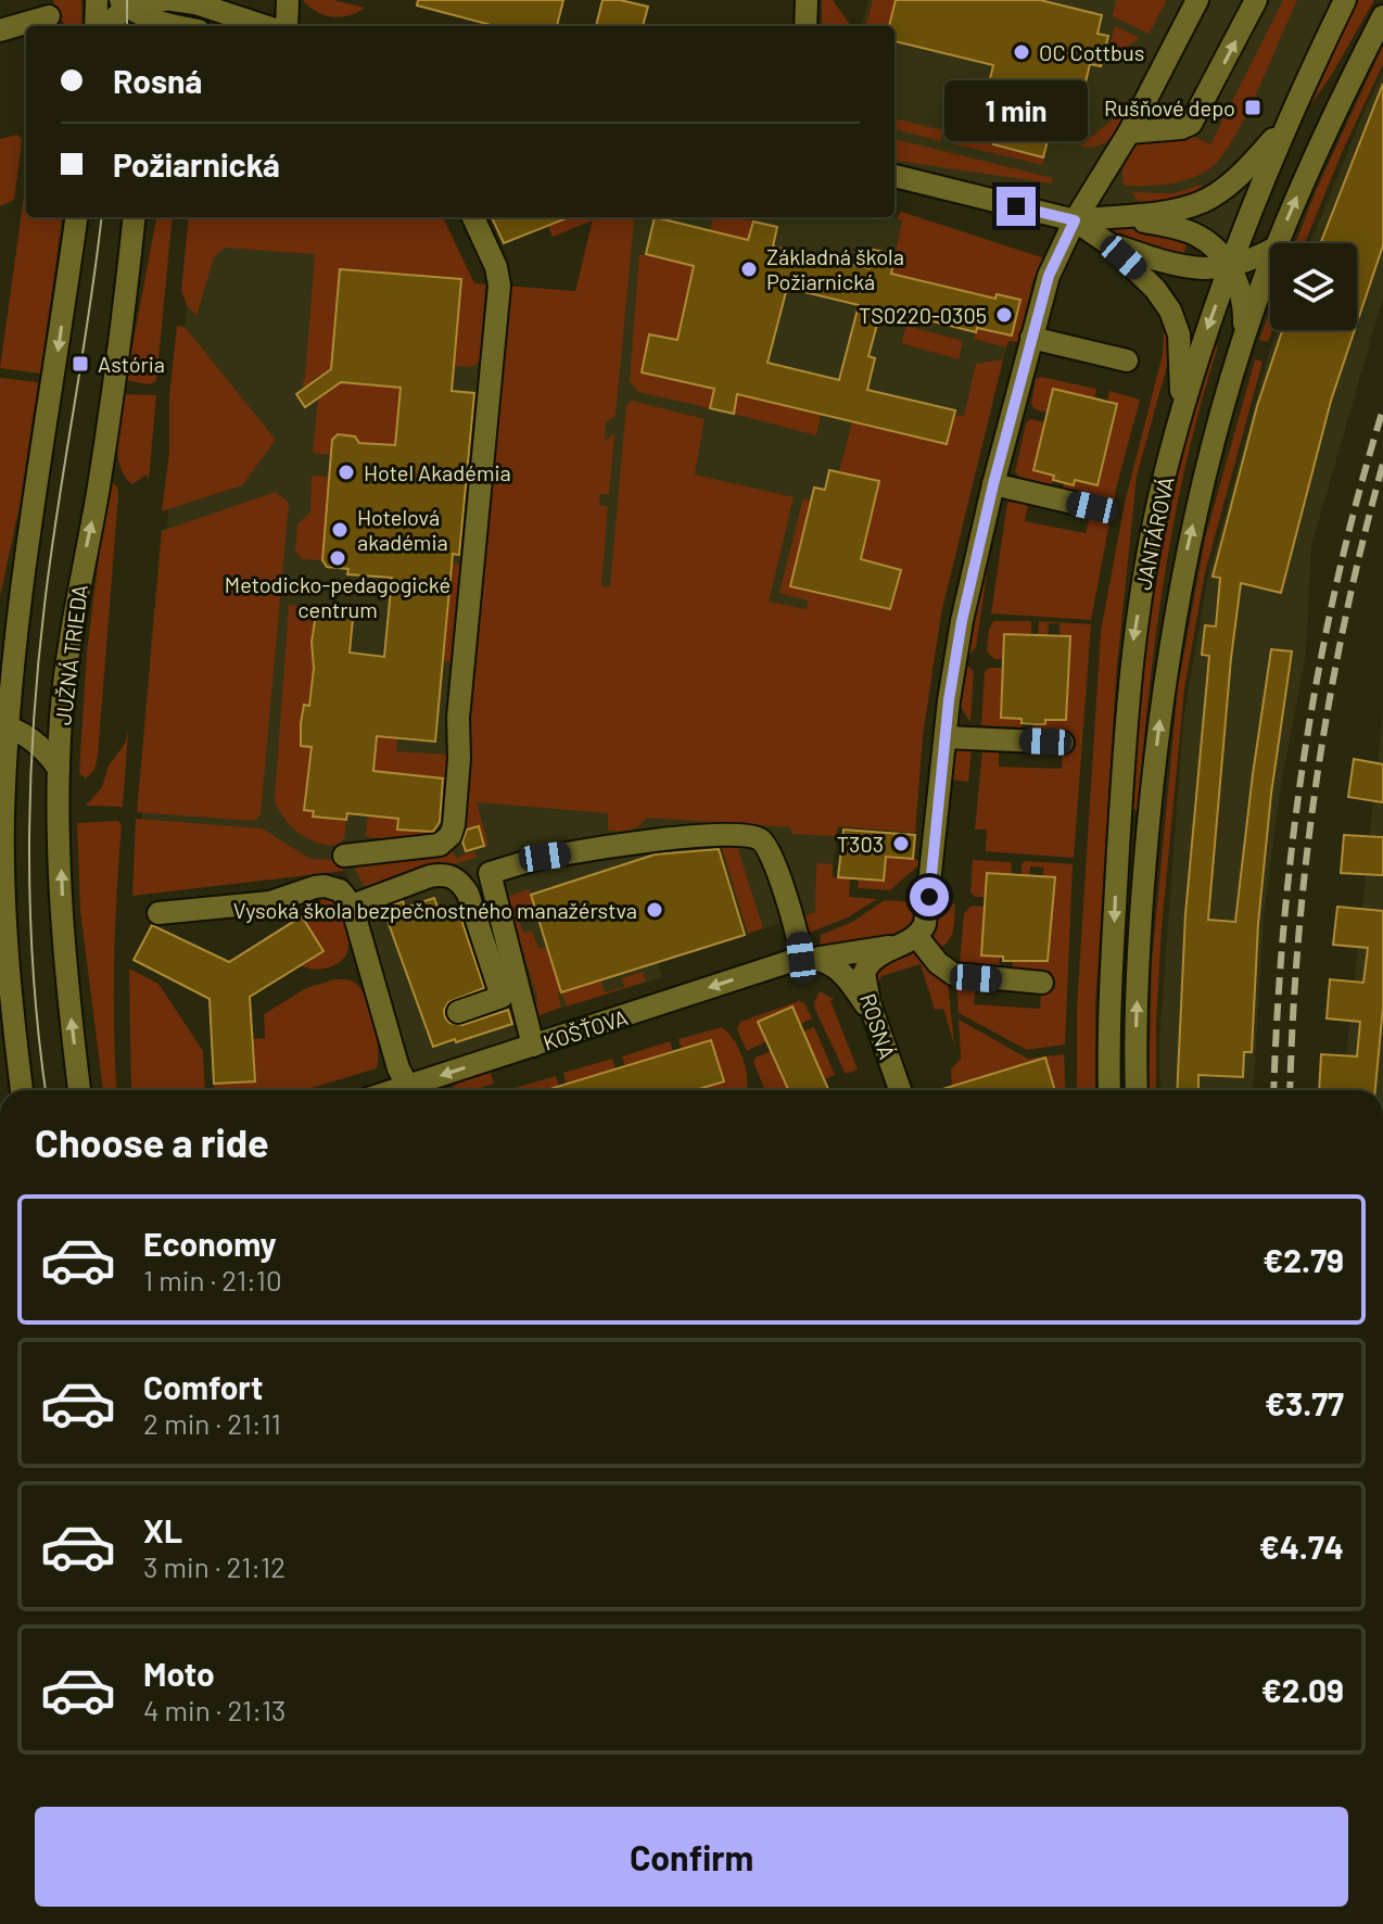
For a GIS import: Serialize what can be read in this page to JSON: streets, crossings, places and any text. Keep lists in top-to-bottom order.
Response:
{
  "streets": {
    "street": [
      "JANTÁROVÁ",
      "JUŽNÁ TRIEDA",
      "ROSNÁ",
      "KOŠŤOVA"
    ]
  },
  "crossings": [
    ["ROSNÁ", "KOŠŤOVA"]
  ],
  "one_way": ["KOŠŤOVA"],
  "places": {
    "other": [
      "OC Cottbus",
      "Základná škola Požiarnická",
      "TS0220-0305",
      "Hotel Akadémia",
      "Hotelová akadémia",
      "Metodicko-pedagogické centrum",
      "T303",
      "Vysoká škola bezpečnostného manažérstva"
    ],
    "transit": ["Rušňové depo", "Astória"]
  },
  "page": {
    "banner": ["Rosná", "Požiarnická"],
    "bubble": "1 min",
    "heading": "Choose a ride",
    "list": [
      {
        "name": "Economy",
        "note": "1 min · 21:10",
        "value": "€2.79"
      },
      {
        "name": "Comfort",
        "note": "2 min · 21:11",
        "value": "€3.77"
      },
      {
        "name": "XL",
        "note": "3 min · 21:12",
        "value": "€4.74"
      },
      {
        "name": "Moto",
        "note": "4 min · 21:13",
        "value": "€2.09"
      }
    ],
    "buttons": "Confirm"
  }
}
